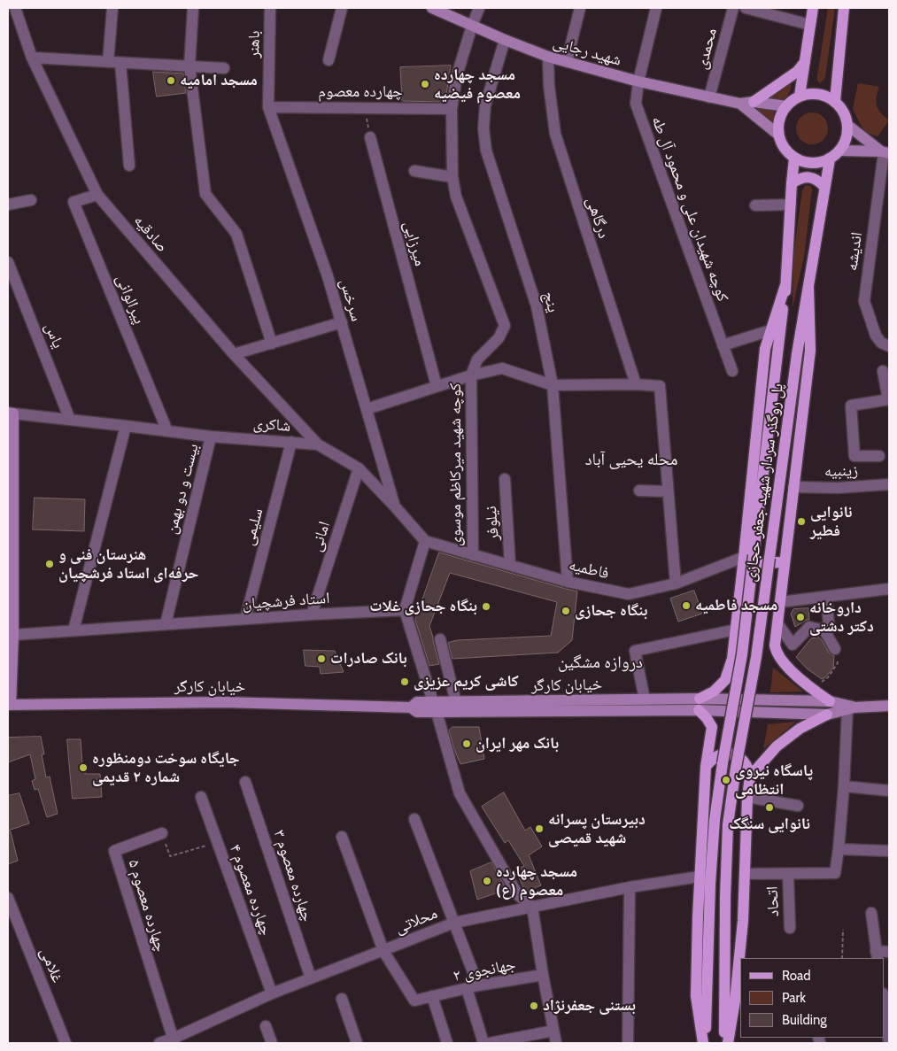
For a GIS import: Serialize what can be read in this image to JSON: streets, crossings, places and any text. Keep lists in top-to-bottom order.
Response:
{
  "streets": {
    "main road": ["شهید رجایی", "پل روگذر سردار شهید جعفر حجازی", "خیابان کارگر"],
    "street": [
      "باهنر",
      "محمدی",
      "چهارده معصوم",
      "کوچه شهیدان علی و محمود آل طه",
      "درگاهی",
      "صادقیه",
      "میرزایی",
      "اندیشه",
      "پیرالوانی",
      "سرخس",
      "ینج",
      "یاس",
      "شاکری",
      "کوچه شهید میرکاظم موسوی",
      "زینبیه",
      "بیست و دو بهمن",
      "نیلوفر",
      "سلیمی",
      "امانی",
      "فاطمیه",
      "استاد فرشچیان",
      "چهارده معصوم ۳",
      "چهارده معصوم ۴",
      "اتحاد",
      "چهارده معصوم ۵",
      "محلاتی",
      "غلامی",
      "جهانجوی ۲"
    ]
  },
  "crossings": [
    ["باهنر", "چهارده معصوم"],
    ["باهنر", "سرخس"],
    ["محمدی", "شهید رجایی"],
    ["شهید رجایی", "کوچه شهیدان علی و محمود آل طه"],
    ["شهید رجایی", "درگاهی"],
    ["شهید رجایی", "ینج"],
    ["شهید رجایی", "کوچه شهید میرکاظم موسوی"],
    ["چهارده معصوم", "سرخس"],
    ["چهارده معصوم", "کوچه شهید میرکاظم موسوی"],
    ["صادقیه", "پیرالوانی"],
    ["صادقیه", "شاکری"],
    ["پیرالوانی", "شاکری"],
    ["سرخس", "شاکری"],
    ["ینج", "فاطمیه"],
    ["یاس", "شاکری"],
    ["شاکری", "بیست و دو بهمن"],
    ["شاکری", "سلیمی"],
    ["شاکری", "امانی"],
    ["شاکری", "فاطمیه"],
    ["کوچه شهید میرکاظم موسوی", "فاطمیه"],
    ["پل روگذر سردار شهید جعفر حجازی", "فاطمیه"],
    ["بیست و دو بهمن", "استاد فرشچیان"],
    ["نیلوفر", "فاطمیه"],
    ["سلیمی", "استاد فرشچیان"],
    ["امانی", "استاد فرشچیان"],
    ["چهارده معصوم ۳", "محلاتی"],
    ["چهارده معصوم ۴", "محلاتی"],
    ["چهارده معصوم ۵", "محلاتی"],
    ["محلاتی", "جهانجوی ۲"]
  ],
  "districts": ["محله یحیی آباد", "دروازه مشگین"],
  "places": [
    "مسجد امامیه",
    "مسجد چهارده معصوم فیضیه",
    "نانوایی فطیر",
    "هنرستان فنی و حرفه‌ای استاد فرشچیان",
    "مسجد فاطمیه",
    "بنگاه جحازی غلات",
    "بنگاه جحازی",
    "داروخانه دکتر دشتی",
    "بانک صادرات",
    "کاشی کریم عزیزی",
    "بانک مهر ایران",
    "جایگاه سوخت دومنظوره شماره ۲ قدیمی",
    "پاسگاه نیروی انتظامی",
    "نانوایی سنگک",
    "دبیرستان پسرانه شهید قمیصی",
    "مسجد چهارده معصوم (ع)",
    "بستنی جعفرنژاد"
  ],
  "legend": ["Road", "Park", "Building"]
}
